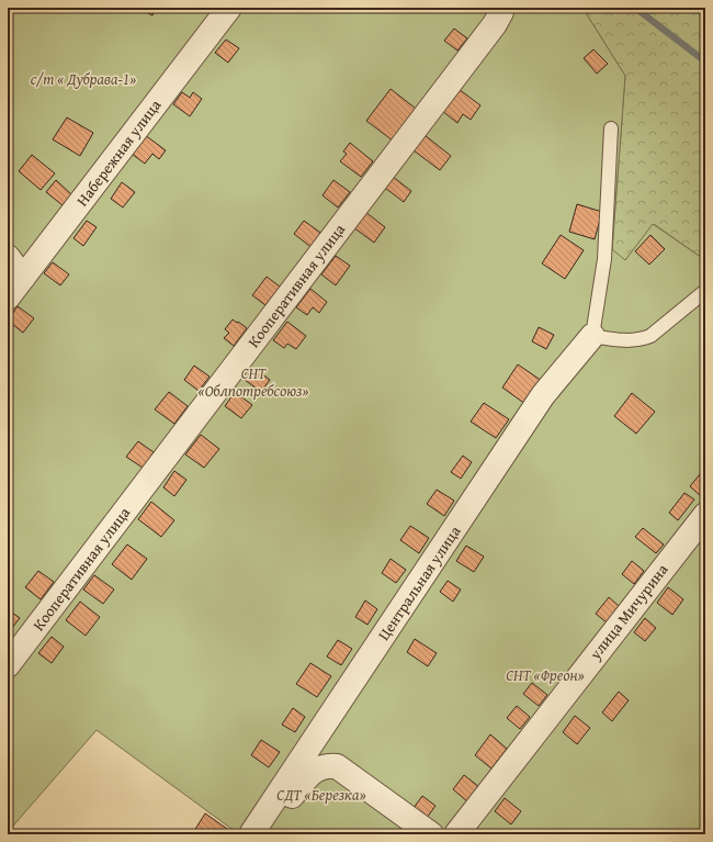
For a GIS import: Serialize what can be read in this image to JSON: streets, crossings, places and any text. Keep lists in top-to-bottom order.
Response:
{
  "streets": {
    "street": [
      "Набережная улица",
      "Кооперативная улица",
      "Центральная улица",
      "улица Мичурина"
    ]
  },
  "parks": [
    "с/т « Дубрава-1»",
    "СНТ «Облпотребсоюз»",
    "СНТ «Фреон»",
    "СДТ «Березка»"
  ]
}
